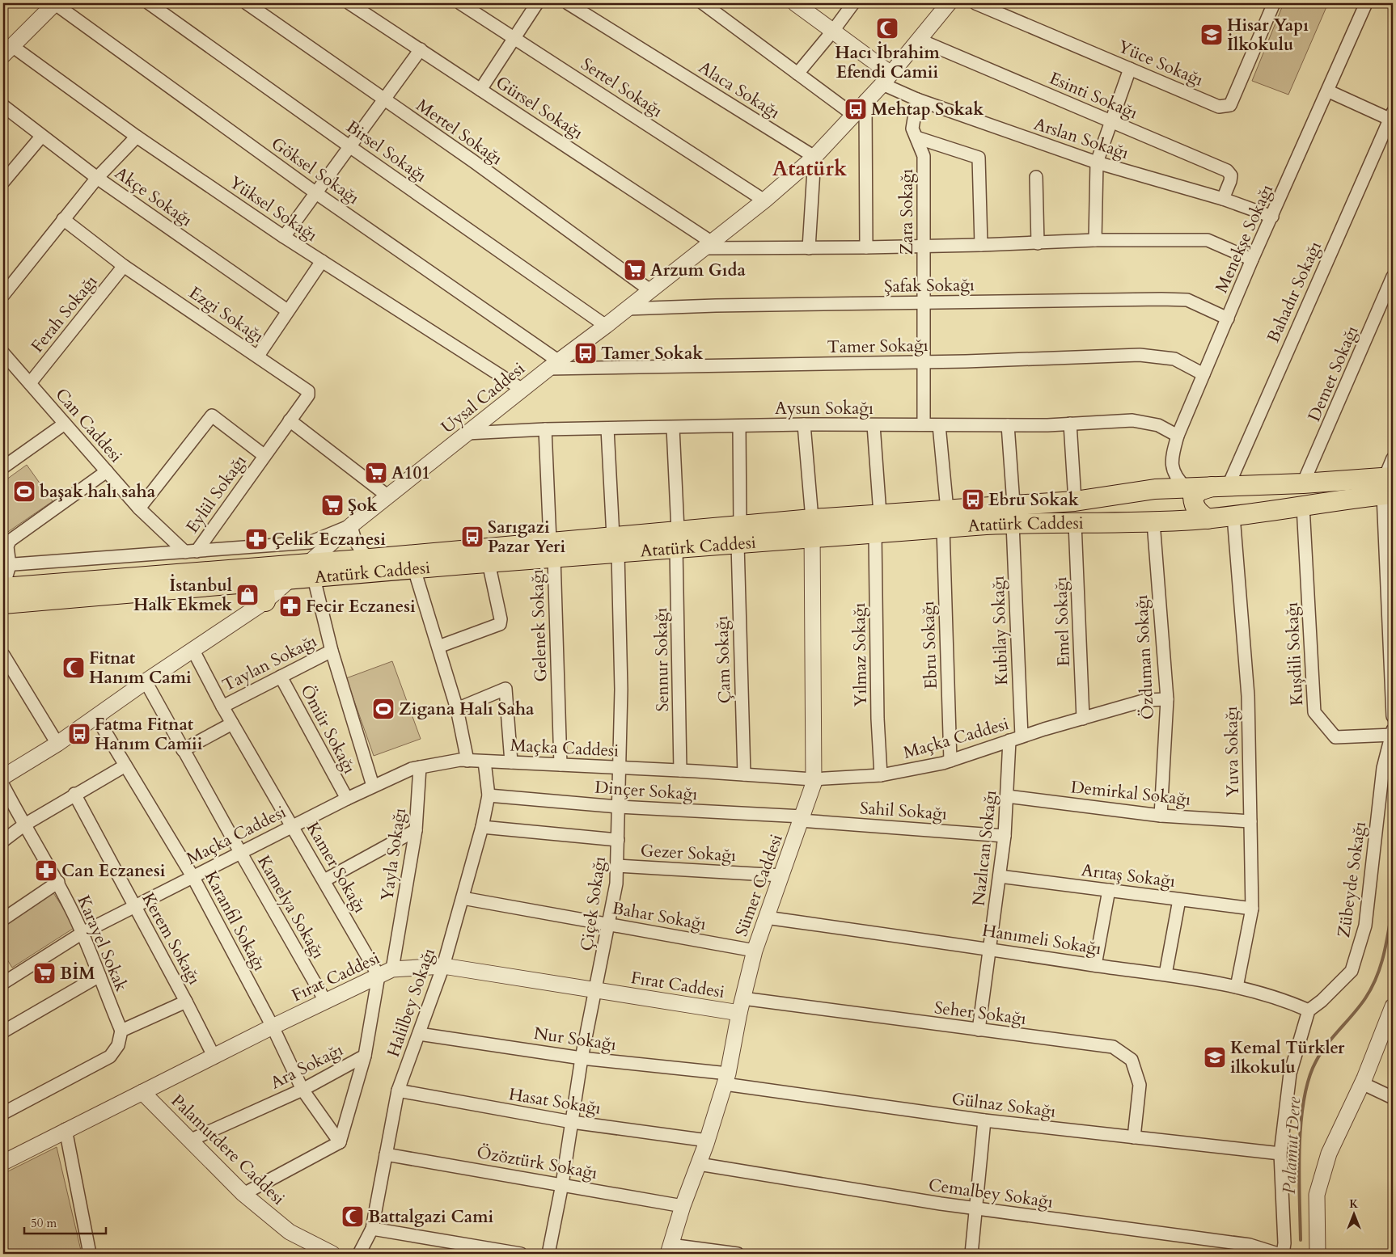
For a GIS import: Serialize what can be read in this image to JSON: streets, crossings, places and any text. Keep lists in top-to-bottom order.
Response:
{
  "streets": {
    "main road": ["Atatürk Caddesi"],
    "street": [
      "Yüce Sokağı",
      "Sertel Sokağı",
      "Alaca Sokağı",
      "Esinti Sokağı",
      "Gürsel Sokağı",
      "Mertel Sokağı",
      "Arslan Sokağı",
      "Birsel Sokağı",
      "Göksel Sokağı",
      "Akçe Sokağı",
      "Yüksel Sokağı",
      "Zara Sokağı",
      "Menekşe Sokağı",
      "Şafak Sokağı",
      "Bahadır Sokağı",
      "Ferah Sokağı",
      "Ezgi Sokağı",
      "Tamer Sokağı",
      "Demet Sokağı",
      "Uysal Caddesi",
      "Aysun Sokağı",
      "Can Caddesi",
      "Eylül Sokağı",
      "Emel Sokağı",
      "Gelenek Sokağı",
      "Kubilay Sokağı",
      "Ebru Sokağı",
      "Kuşdili Sokağı",
      "Yılmaz Sokağı",
      "Özduman Sokağı",
      "Sennur Sokağı",
      "Çam Sokağı",
      "Taylan Sokağı",
      "Ömür Sokağı",
      "Maçka Caddesi",
      "Yuva Sokağı",
      "Dinçer Sokağı",
      "Demirkal Sokağı",
      "Sahil Sokağı",
      "Nazlıcan Sokağı",
      "Gezer Sokağı",
      "Yayla Sokağı",
      "Kamer Sokağı",
      "Arıtaş Sokağı",
      "Zübeyde Sokağı",
      "Sümer Caddesi",
      "Çiçek Sokağı",
      "Kamelya Sokağı",
      "Bahar Sokağı",
      "Karanfil Sokağı",
      "Kerem Sokağı",
      "Hanımeli Sokağı",
      "Karayel Sokak",
      "Fırat Caddesi",
      "Halilbey Sokağı",
      "Seher Sokağı",
      "Nur Sokağı",
      "Ara Sokağı",
      "Hasat Sokağı",
      "Gülnaz Sokağı",
      "Palamutdere Caddesi",
      "Özöztürk Sokağı",
      "Cemalbey Sokağı"
    ]
  },
  "crossings": [
    ["Sertel Sokağı", "Uysal Caddesi"],
    ["Alaca Sokağı", "Uysal Caddesi"],
    ["Esinti Sokağı", "Arslan Sokağı"],
    ["Esinti Sokağı", "Uysal Caddesi"],
    ["Gürsel Sokağı", "Uysal Caddesi"],
    ["Mertel Sokağı", "Uysal Caddesi"],
    ["Arslan Sokağı", "Zara Sokağı"],
    ["Arslan Sokağı", "Menekşe Sokağı"],
    ["Arslan Sokağı", "Uysal Caddesi"],
    ["Birsel Sokağı", "Uysal Caddesi"],
    ["Göksel Sokağı", "Tamer Sokağı"],
    ["Göksel Sokağı", "Uysal Caddesi"],
    ["Yüksel Sokağı", "Uysal Caddesi"],
    ["Zara Sokağı", "Şafak Sokağı"],
    ["Zara Sokağı", "Tamer Sokağı"],
    ["Zara Sokağı", "Aysun Sokağı"],
    ["Menekşe Sokağı", "Şafak Sokağı"],
    ["Menekşe Sokağı", "Tamer Sokağı"],
    ["Menekşe Sokağı", "Aysun Sokağı"],
    ["Menekşe Sokağı", "Atatürk Caddesi"],
    ["Şafak Sokağı", "Uysal Caddesi"],
    ["Bahadır Sokağı", "Atatürk Caddesi"],
    ["Ferah Sokağı", "Ezgi Sokağı"],
    ["Ferah Sokağı", "Can Caddesi"],
    ["Ezgi Sokağı", "Eylül Sokağı"],
    ["Tamer Sokağı", "Uysal Caddesi"],
    ["Demet Sokağı", "Atatürk Caddesi"],
    ["Uysal Caddesi", "Aysun Sokağı"],
    ["Uysal Caddesi", "Atatürk Caddesi"],
    ["Aysun Sokağı", "Gelenek Sokağı"],
    ["Aysun Sokağı", "Ebru Sokağı"],
    ["Aysun Sokağı", "Sennur Sokağı"],
    ["Aysun Sokağı", "Çam Sokağı"],
    ["Aysun Sokağı", "Çiçek Sokağı"],
    ["Can Caddesi", "Eylül Sokağı"],
    ["Atatürk Caddesi", "Emel Sokağı"],
    ["Atatürk Caddesi", "Gelenek Sokağı"],
    ["Atatürk Caddesi", "Kubilay Sokağı"],
    ["Atatürk Caddesi", "Ebru Sokağı"],
    ["Atatürk Caddesi", "Kuşdili Sokağı"],
    ["Atatürk Caddesi", "Yılmaz Sokağı"],
    ["Atatürk Caddesi", "Özduman Sokağı"],
    ["Atatürk Caddesi", "Sennur Sokağı"],
    ["Atatürk Caddesi", "Çam Sokağı"],
    ["Atatürk Caddesi", "Yuva Sokağı"],
    ["Atatürk Caddesi", "Sümer Caddesi"],
    ["Atatürk Caddesi", "Çiçek Sokağı"],
    ["Emel Sokağı", "Maçka Caddesi"],
    ["Gelenek Sokağı", "Maçka Caddesi"],
    ["Kubilay Sokağı", "Maçka Caddesi"],
    ["Ebru Sokağı", "Maçka Caddesi"],
    ["Kuşdili Sokağı", "Zübeyde Sokağı"],
    ["Yılmaz Sokağı", "Maçka Caddesi"],
    ["Özduman Sokağı", "Maçka Caddesi"],
    ["Özduman Sokağı", "Demirkal Sokağı"],
    ["Sennur Sokağı", "Maçka Caddesi"],
    ["Çam Sokağı", "Maçka Caddesi"],
    ["Taylan Sokağı", "Ömür Sokağı"],
    ["Taylan Sokağı", "Kamer Sokağı"],
    ["Ömür Sokağı", "Maçka Caddesi"],
    ["Maçka Caddesi", "Nazlıcan Sokağı"],
    ["Maçka Caddesi", "Yayla Sokağı"],
    ["Maçka Caddesi", "Kamer Sokağı"],
    ["Maçka Caddesi", "Sümer Caddesi"],
    ["Maçka Caddesi", "Çiçek Sokağı"],
    ["Maçka Caddesi", "Kamelya Sokağı"],
    ["Maçka Caddesi", "Karanfil Sokağı"],
    ["Maçka Caddesi", "Kerem Sokağı"],
    ["Maçka Caddesi", "Karayel Sokak"],
    ["Maçka Caddesi", "Halilbey Sokağı"],
    ["Yuva Sokağı", "Demirkal Sokağı"],
    ["Yuva Sokağı", "Arıtaş Sokağı"],
    ["Yuva Sokağı", "Hanımeli Sokağı"],
    ["Dinçer Sokağı", "Sahil Sokağı"],
    ["Dinçer Sokağı", "Sümer Caddesi"],
    ["Dinçer Sokağı", "Çiçek Sokağı"],
    ["Dinçer Sokağı", "Halilbey Sokağı"],
    ["Demirkal Sokağı", "Nazlıcan Sokağı"],
    ["Sahil Sokağı", "Nazlıcan Sokağı"],
    ["Sahil Sokağı", "Sümer Caddesi"],
    ["Nazlıcan Sokağı", "Arıtaş Sokağı"],
    ["Nazlıcan Sokağı", "Hanımeli Sokağı"],
    ["Nazlıcan Sokağı", "Seher Sokağı"],
    ["Gezer Sokağı", "Sümer Caddesi"],
    ["Gezer Sokağı", "Çiçek Sokağı"],
    ["Yayla Sokağı", "Kamer Sokağı"],
    ["Yayla Sokağı", "Fırat Caddesi"],
    ["Yayla Sokağı", "Ara Sokağı"],
    ["Kamer Sokağı", "Fırat Caddesi"],
    ["Kamer Sokağı", "Ara Sokağı"],
    ["Zübeyde Sokağı", "Hanımeli Sokağı"],
    ["Sümer Caddesi", "Bahar Sokağı"],
    ["Sümer Caddesi", "Hanımeli Sokağı"],
    ["Sümer Caddesi", "Fırat Caddesi"],
    ["Sümer Caddesi", "Seher Sokağı"],
    ["Sümer Caddesi", "Nur Sokağı"],
    ["Sümer Caddesi", "Hasat Sokağı"],
    ["Sümer Caddesi", "Gülnaz Sokağı"],
    ["Sümer Caddesi", "Özöztürk Sokağı"],
    ["Sümer Caddesi", "Cemalbey Sokağı"],
    ["Çiçek Sokağı", "Bahar Sokağı"],
    ["Çiçek Sokağı", "Fırat Caddesi"],
    ["Çiçek Sokağı", "Nur Sokağı"],
    ["Çiçek Sokağı", "Hasat Sokağı"],
    ["Çiçek Sokağı", "Özöztürk Sokağı"],
    ["Kamelya Sokağı", "Fırat Caddesi"],
    ["Bahar Sokağı", "Halilbey Sokağı"],
    ["Karanfil Sokağı", "Fırat Caddesi"],
    ["Karanfil Sokağı", "Ara Sokağı"],
    ["Kerem Sokağı", "Fırat Caddesi"],
    ["Fırat Caddesi", "Halilbey Sokağı"],
    ["Fırat Caddesi", "Seher Sokağı"],
    ["Fırat Caddesi", "Ara Sokağı"],
    ["Fırat Caddesi", "Palamutdere Caddesi"],
    ["Halilbey Sokağı", "Nur Sokağı"],
    ["Halilbey Sokağı", "Hasat Sokağı"],
    ["Halilbey Sokağı", "Özöztürk Sokağı"],
    ["Seher Sokağı", "Gülnaz Sokağı"],
    ["Nur Sokağı", "Gülnaz Sokağı"],
    ["Ara Sokağı", "Palamutdere Caddesi"]
  ],
  "districts": ["Atatürk"],
  "water": ["Palamut Dere"],
  "places": {
    "mosque": ["Hacı İbrahim Efendi Camii", "Fitnat Hanım Cami", "Battalgazi Cami"],
    "school or university": ["Hisar Yapı İlkokulu", "Kemal Türkler ilkokulu"],
    "bus stop": [
      "Mehtap Sokak",
      "Tamer Sokak",
      "Ebru Sokak",
      "Sarıgazi Pazar Yeri",
      "Fatma Fitnat Hanım Camii"
    ],
    "supermarket": [
      "Arzum Gıda",
      "A101",
      "Şok",
      "BİM"
    ],
    "sports": ["başak halı saha", "Zigana Halı Saha"],
    "pharmacy": ["Çelik Eczanesi", "Fecir Eczanesi", "Can Eczanesi"],
    "shop": ["İstanbul Halk Ekmek"]
  },
  "scale_bar": "50 m",
  "north": "top"
}
